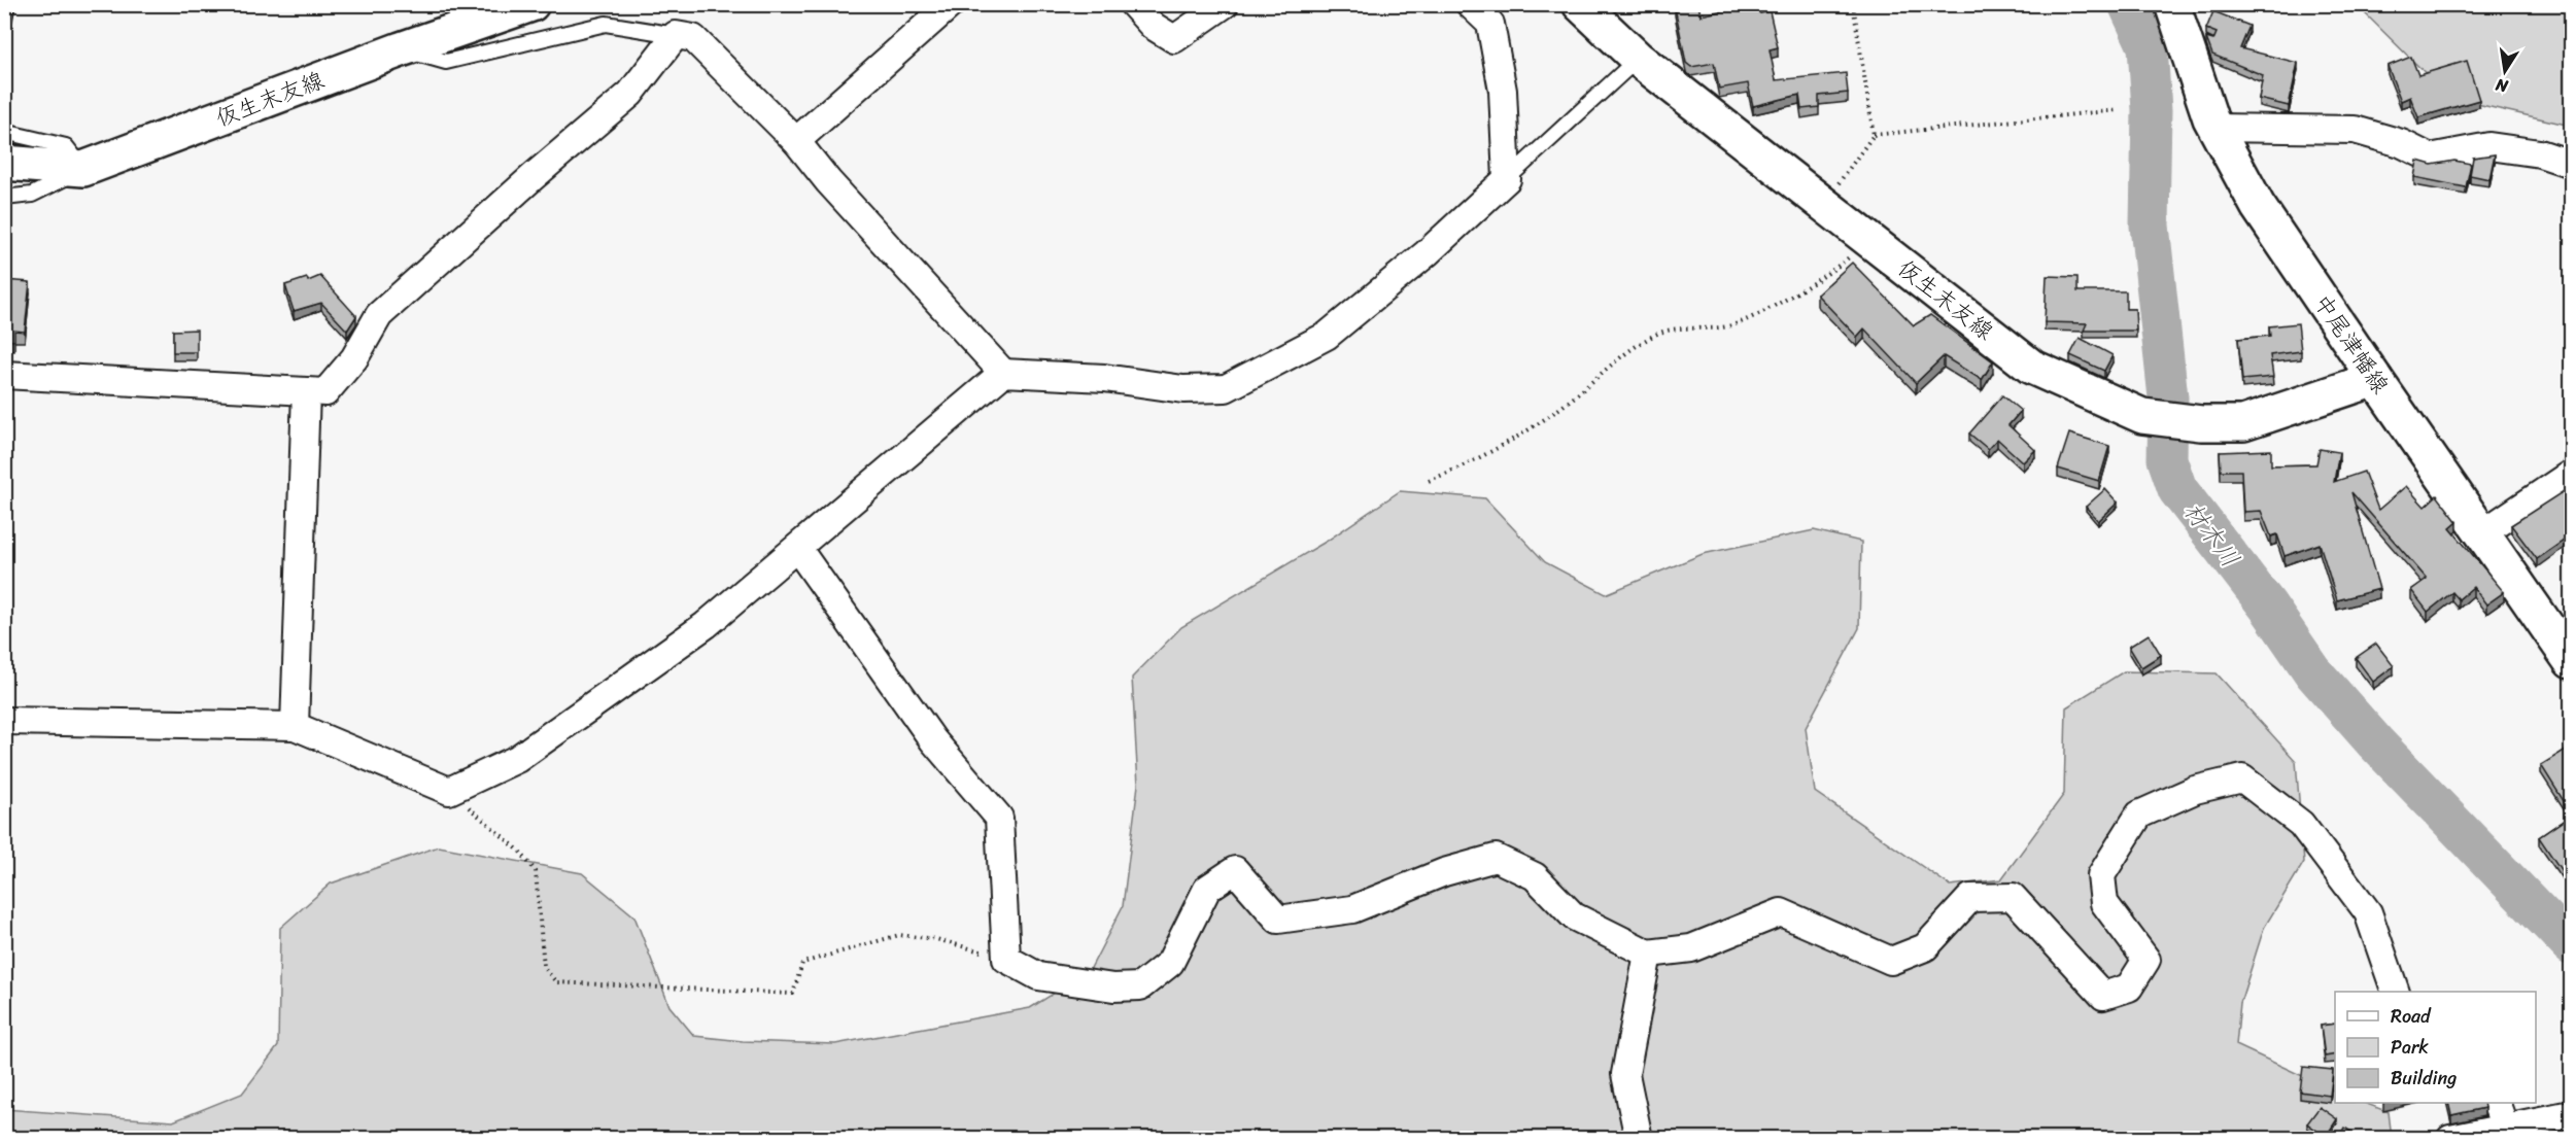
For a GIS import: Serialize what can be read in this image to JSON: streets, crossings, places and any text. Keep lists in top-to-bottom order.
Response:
{
  "streets": {
    "main road": ["仮生末友線", "中尾津幡線"]
  },
  "crossings": [
    ["仮生末友線", "中尾津幡線"]
  ],
  "water": ["材木川"],
  "legend": ["Road", "Park", "Building"],
  "north": "bottom"
}
